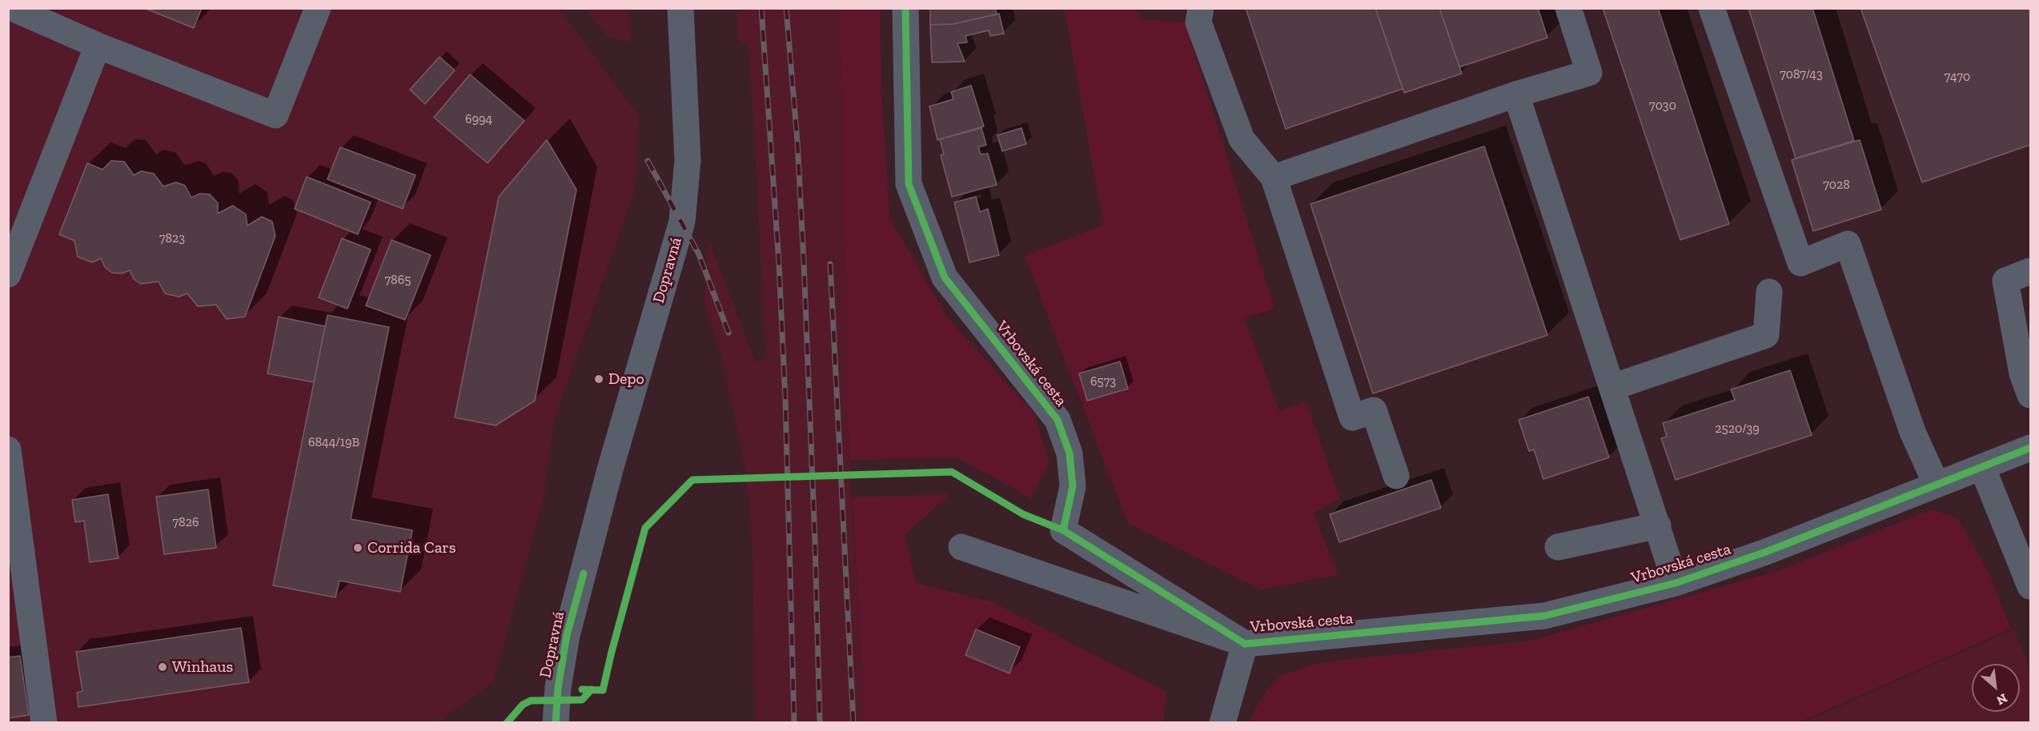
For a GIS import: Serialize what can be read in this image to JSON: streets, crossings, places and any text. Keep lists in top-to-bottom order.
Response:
{
  "streets": {
    "street": ["Dopravná", "Vrbovská cesta"]
  },
  "places": ["Depo", "Corrida Cars", "Winhaus"],
  "house_numbers": [
    "7087/43",
    "7470",
    "7030",
    "6994",
    "7028",
    "7823",
    "7865",
    "6573",
    "2520/39",
    "6844/19B",
    "7826"
  ],
  "north": "bottom right"
}
